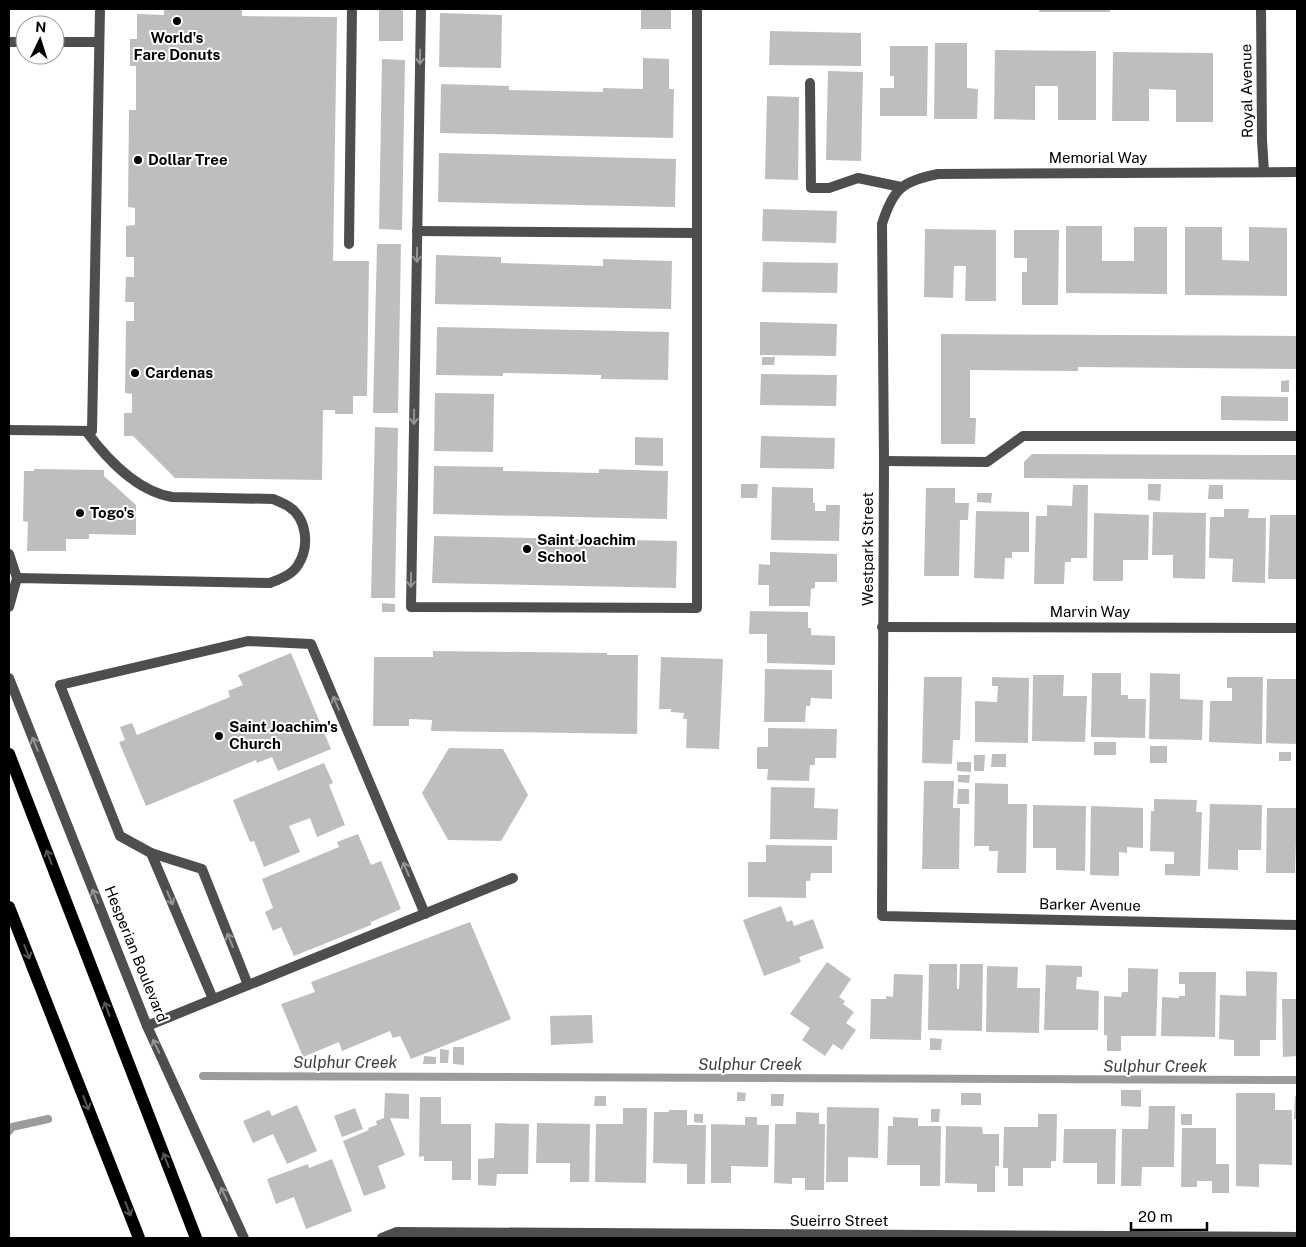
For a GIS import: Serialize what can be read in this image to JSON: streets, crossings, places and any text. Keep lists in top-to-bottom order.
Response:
{
  "streets": {
    "street": [
      "Royal Avenue",
      "Memorial Way",
      "Westpark Street",
      "Marvin Way",
      "Barker Avenue",
      "Hesperian Boulevard",
      "Sueirro Street"
    ]
  },
  "crossings": [
    ["Royal Avenue", "Memorial Way"],
    ["Memorial Way", "Westpark Street"],
    ["Westpark Street", "Marvin Way"],
    ["Westpark Street", "Barker Avenue"]
  ],
  "one_way": ["Hesperian Boulevard"],
  "water": ["Sulphur Creek"],
  "places": [
    "World's Fare Donuts",
    "Dollar Tree",
    "Cardenas",
    "Togo's",
    "Saint Joachim School",
    "Saint Joachim's Church"
  ],
  "scale_bar": "20 m",
  "north": "top"
}
